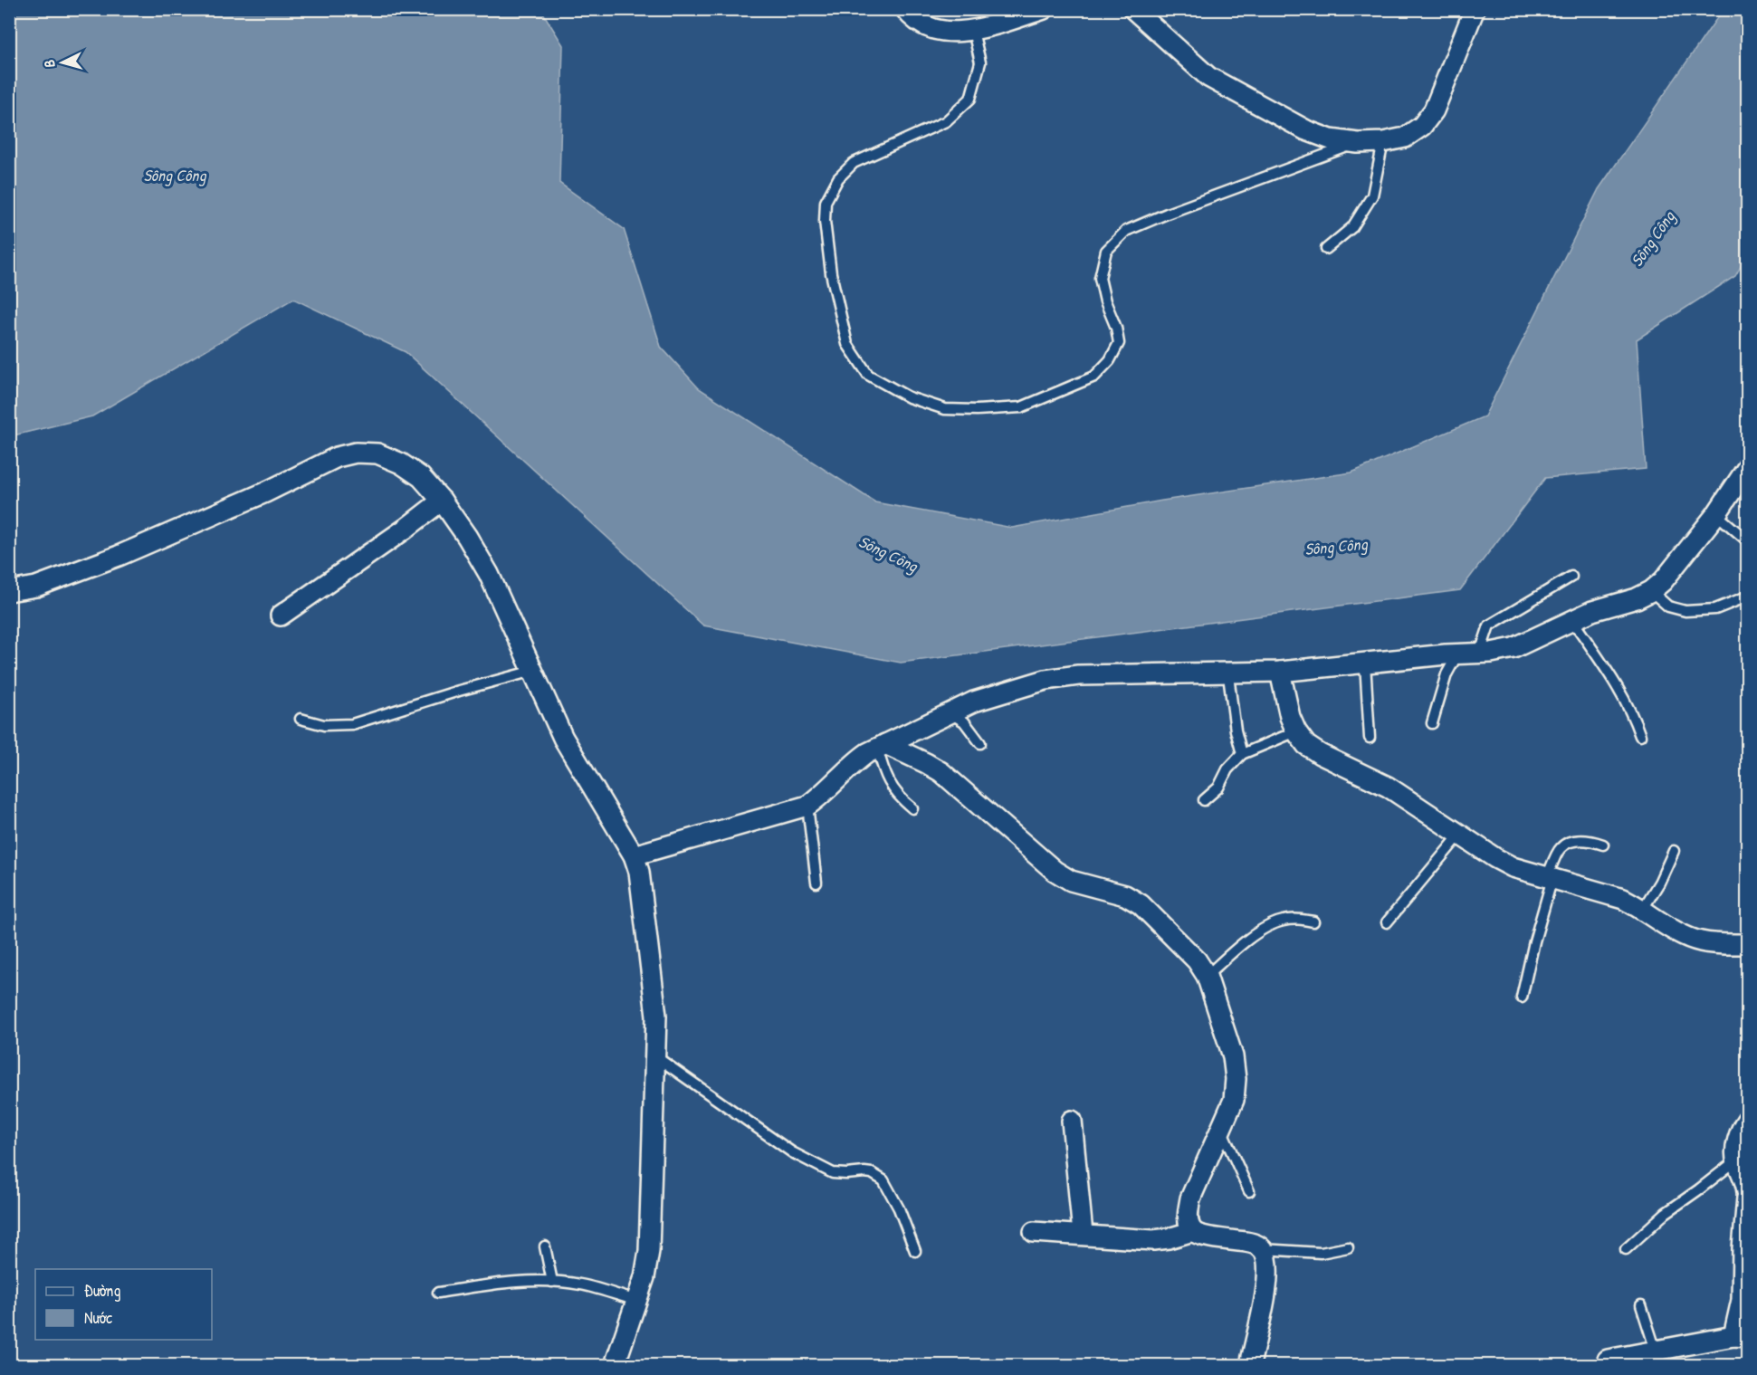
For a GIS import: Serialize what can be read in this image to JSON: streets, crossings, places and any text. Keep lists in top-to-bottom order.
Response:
{
  "water": ["Sông Công"],
  "legend": ["Đường", "Nước"],
  "north": "left"
}
